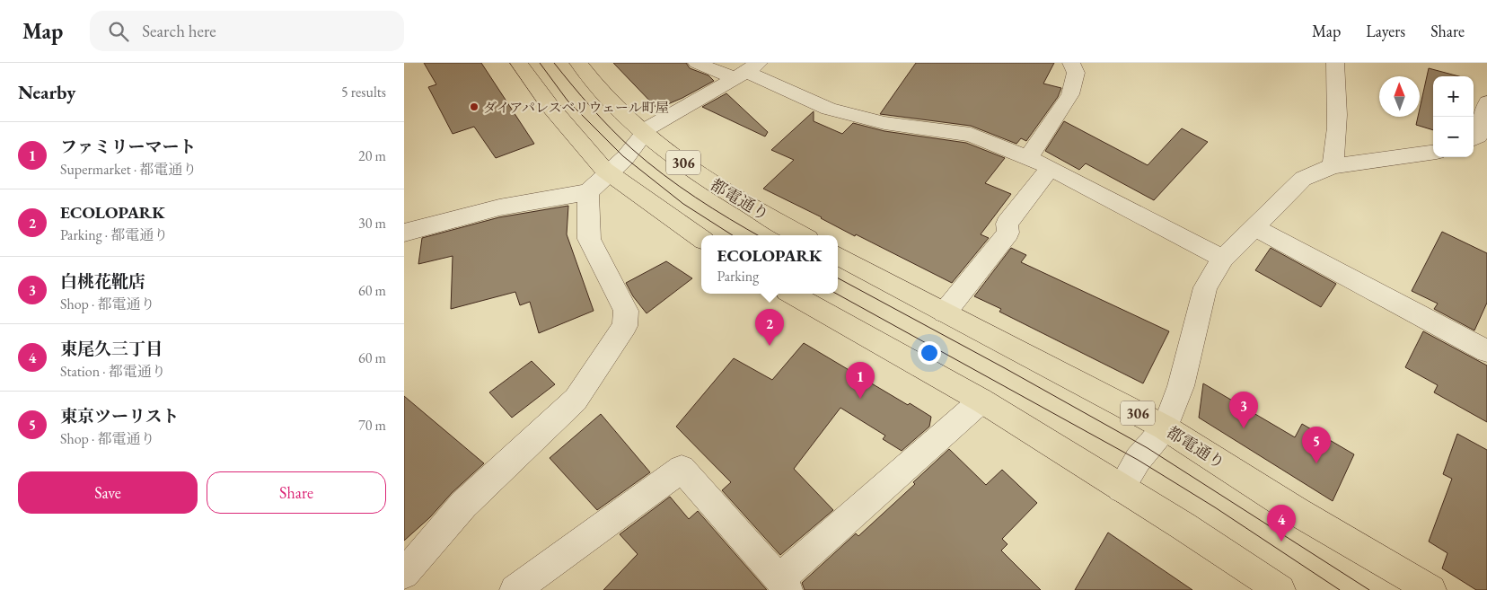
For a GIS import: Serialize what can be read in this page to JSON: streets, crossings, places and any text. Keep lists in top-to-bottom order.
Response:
{
  "streets": {
    "main road": ["306", "都電通り"]
  },
  "places": ["ダイアパレスベリウェール町屋"],
  "north": "top",
  "page": {
    "header": "Map",
    "search": "Search here",
    "nav": ["Map", "Layers", "Share"],
    "heading": ["Nearby", "5 results"],
    "map_buttons": ["+", "−"],
    "list": [
      {
        "mark": "1",
        "name": "ファミリーマート",
        "note": "Supermarket · 都電通り",
        "value": "20 m"
      },
      {
        "mark": "2",
        "name": "ECOLOPARK",
        "note": "Parking · 都電通り",
        "value": "30 m"
      },
      {
        "mark": "3",
        "name": "白桃花靴店",
        "note": "Shop · 都電通り",
        "value": "60 m"
      },
      {
        "mark": "4",
        "name": "東尾久三丁目",
        "note": "Station · 都電通り",
        "value": "60 m"
      },
      {
        "mark": "5",
        "name": "東京ツーリスト",
        "note": "Shop · 都電通り",
        "value": "70 m"
      }
    ],
    "popup": ["ECOLOPARK", "Parking"],
    "pins": [
      "2",
      "1",
      "3",
      "5",
      "4"
    ],
    "buttons": ["Save", "Share"]
  }
}
